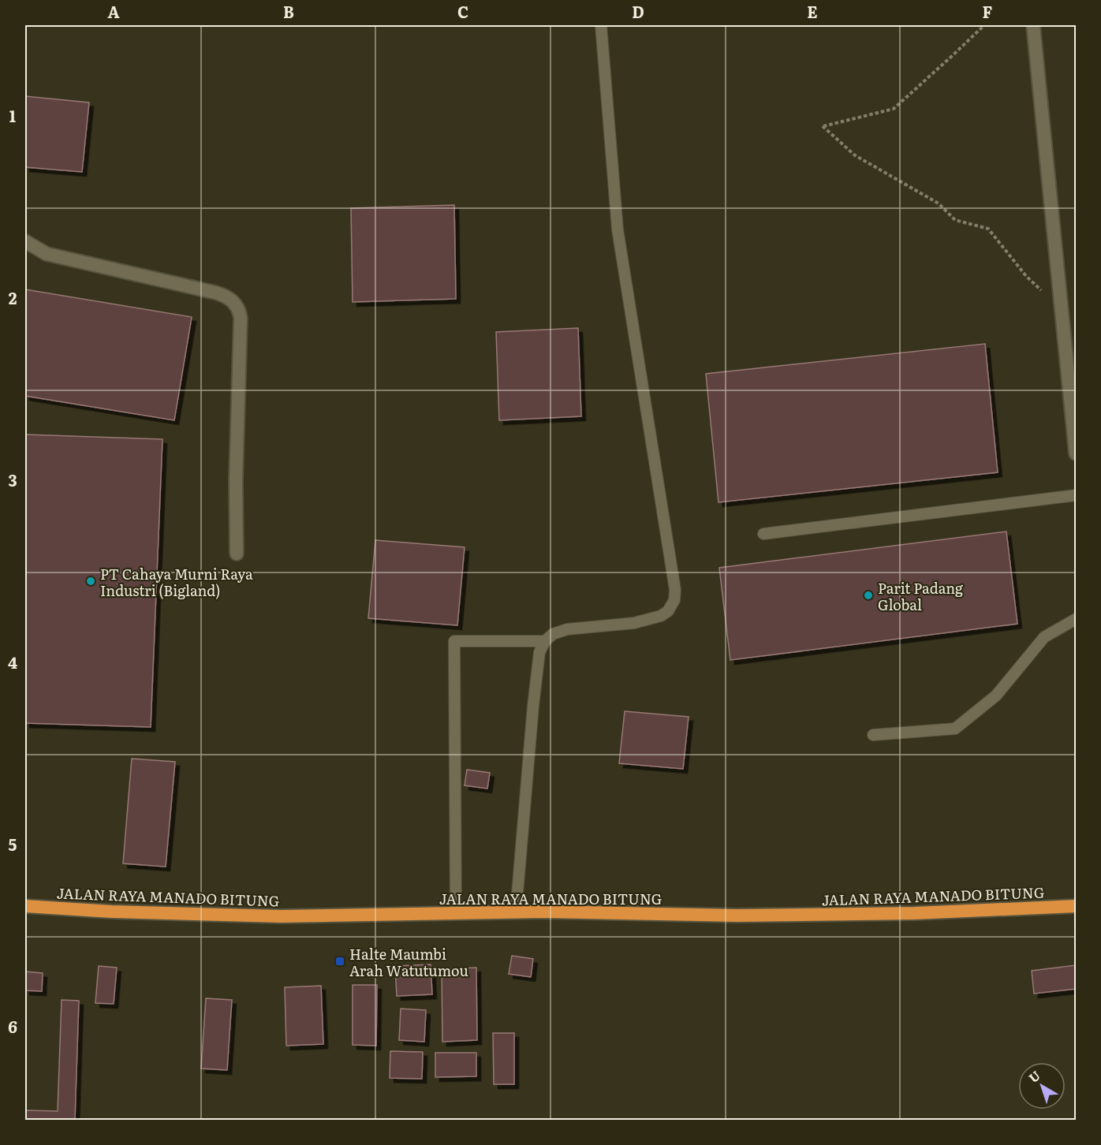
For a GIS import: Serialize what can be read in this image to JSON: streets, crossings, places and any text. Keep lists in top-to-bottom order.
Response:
{
  "streets": {
    "highway": ["JALAN RAYA MANADO BITUNG"]
  },
  "places": {
    "other": ["PT Cahaya Murni Raya Industri (Bigland)", "Parit Padang Global"],
    "transit": ["Halte Maumbi Arah Watutumou"]
  },
  "north": "top left",
  "grid": {
    "columns": [
      "A",
      "B",
      "C",
      "D",
      "E",
      "F"
    ],
    "rows": [
      "1",
      "2",
      "3",
      "4",
      "5",
      "6"
    ]
  }
}
